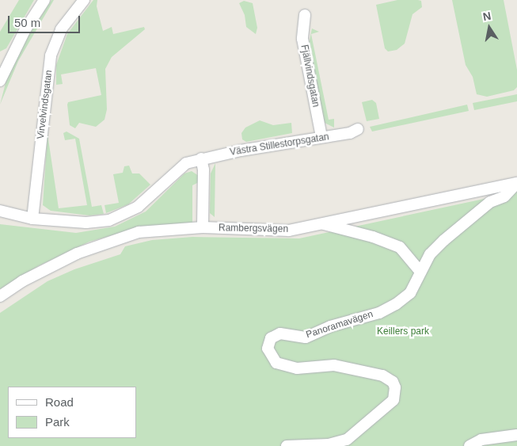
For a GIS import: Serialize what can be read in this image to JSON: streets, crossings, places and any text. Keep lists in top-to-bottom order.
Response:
{
  "streets": {
    "street": [
      "Fjällvindsgatan",
      "Virvelvindsgatan",
      "Västra Stillestorpsgatan",
      "Rambergsvägen",
      "Panoramavägen"
    ]
  },
  "crossings": [
    ["Fjällvindsgatan", "Västra Stillestorpsgatan"],
    ["Virvelvindsgatan", "Västra Stillestorpsgatan"],
    ["Rambergsvägen", "Panoramavägen"]
  ],
  "parks": ["Keillers park"],
  "legend": ["Road", "Park"],
  "scale_bar": "50 m",
  "north": "top"
}
